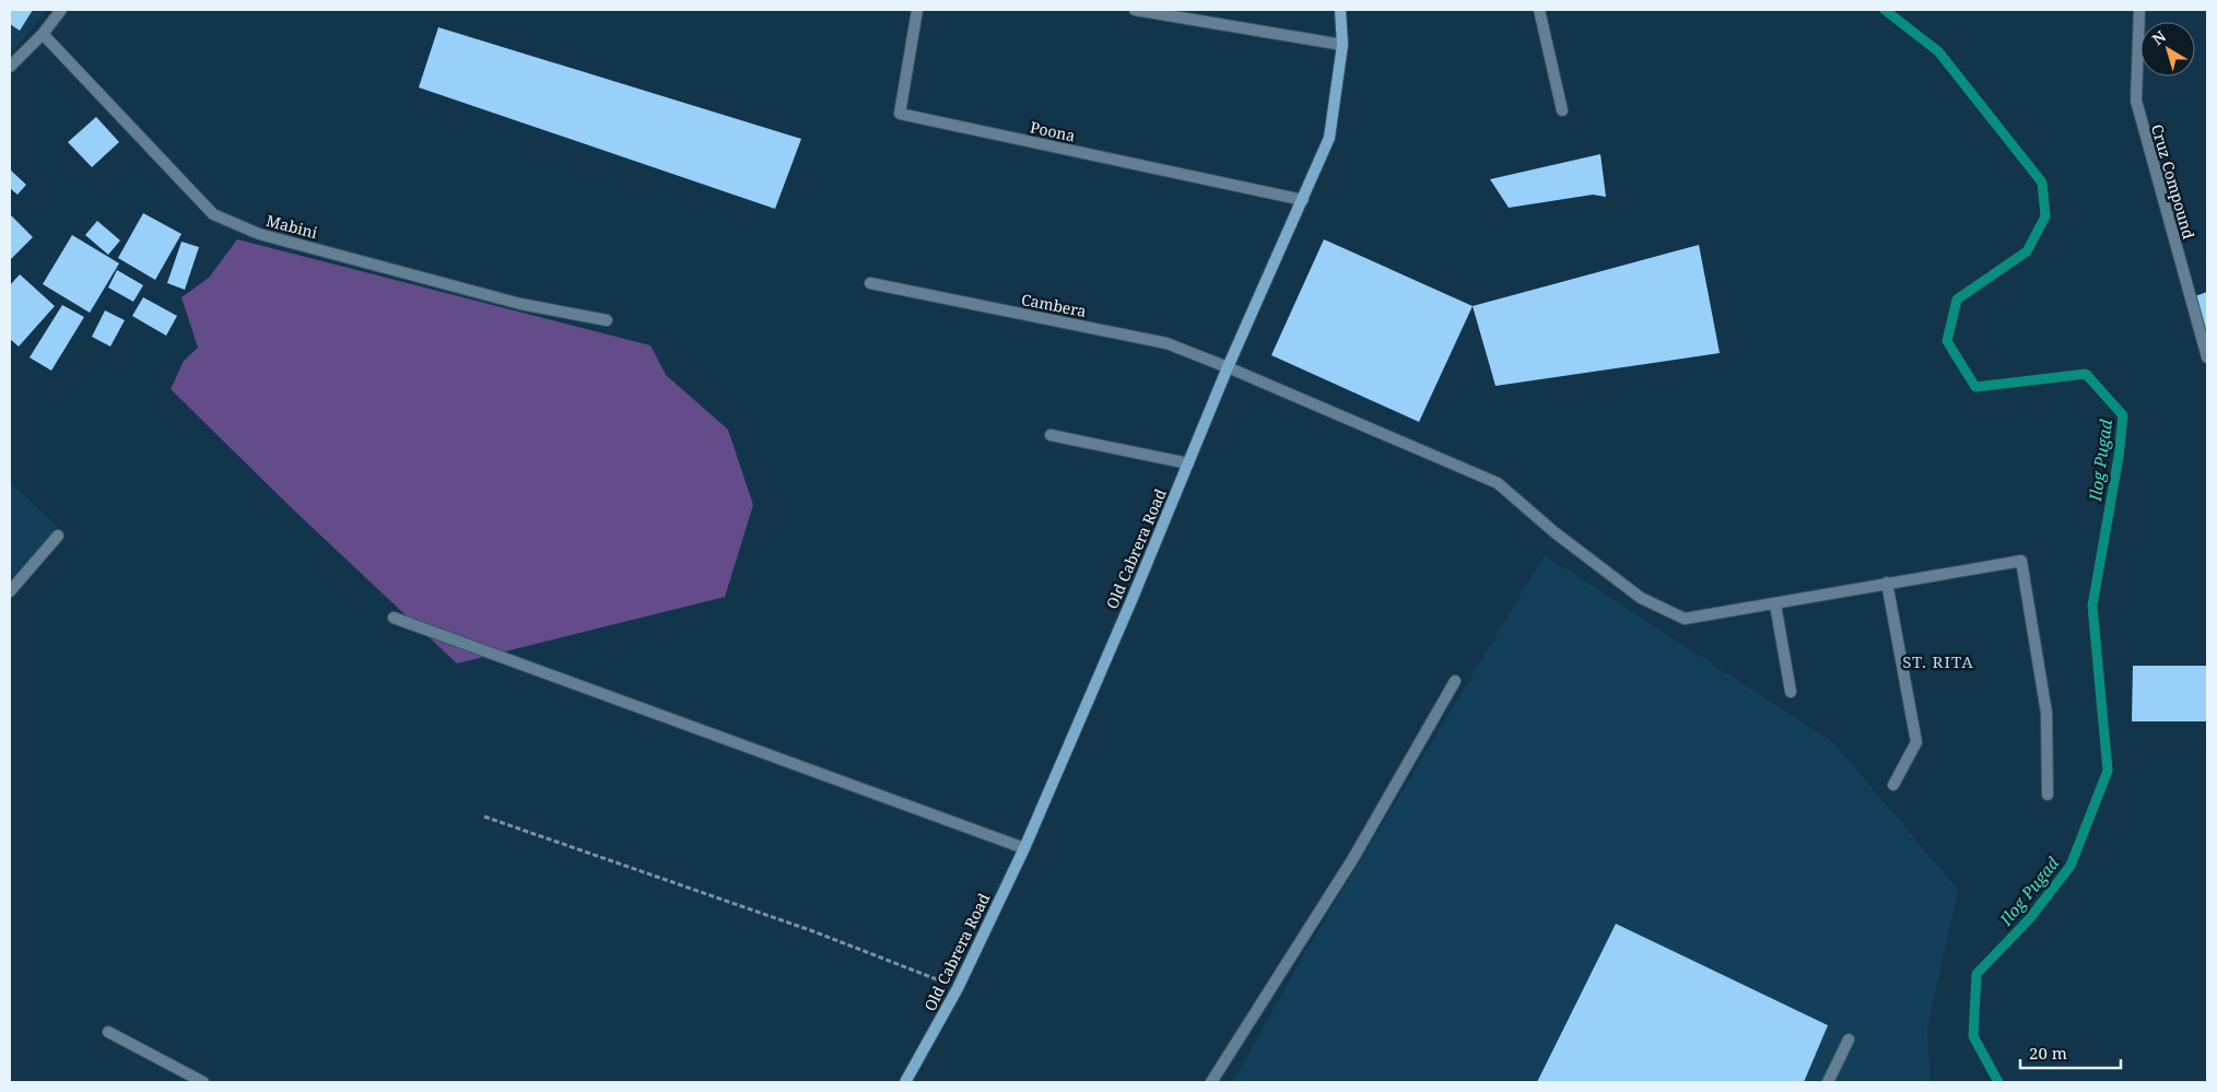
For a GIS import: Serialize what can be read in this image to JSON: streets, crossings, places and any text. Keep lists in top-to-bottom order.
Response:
{
  "streets": {
    "street": [
      "Poona",
      "Cruz Compound",
      "Mabini",
      "Cambera",
      "Old Cabrera Road"
    ]
  },
  "crossings": [
    ["Poona", "Old Cabrera Road"],
    ["Cambera", "Old Cabrera Road"]
  ],
  "districts": ["ST. RITA"],
  "water": ["Ilog Pugad"],
  "scale_bar": "20 m",
  "north": "top left"
}
